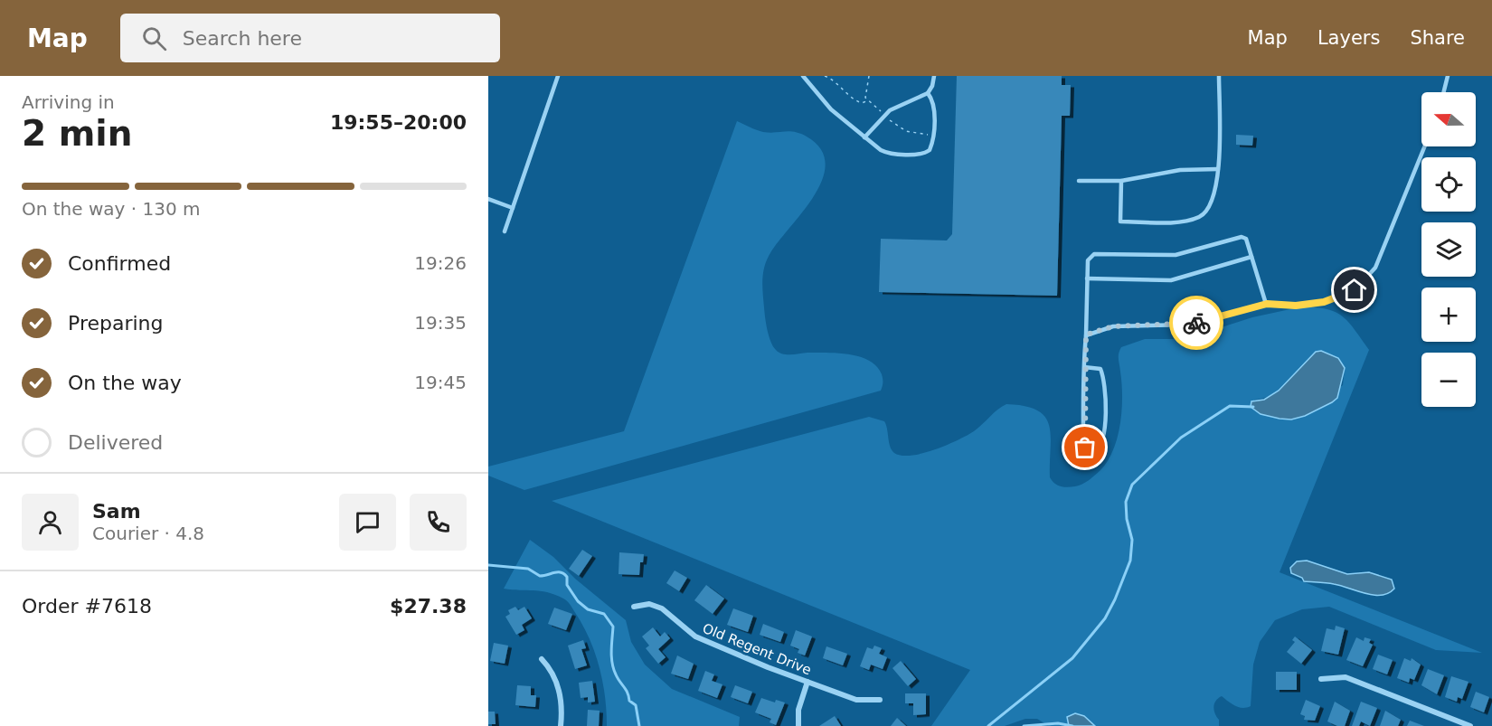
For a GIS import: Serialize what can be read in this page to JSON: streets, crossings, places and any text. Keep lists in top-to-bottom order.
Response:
{
  "streets": {
    "street": ["Old Regent Drive"]
  },
  "north": "left",
  "page": {
    "header": "Map",
    "search": "Search here",
    "nav": ["Map", "Layers", "Share"],
    "heading": ["2 min", "Arriving in", "19:55–20:00"],
    "panel": [
      "Sam",
      "Courier · 4.8",
      "Order #7618",
      "$27.38"
    ],
    "map_buttons": ["+", "−"],
    "bar": "On the way · 130 m",
    "list": [
      ["Confirmed", "19:26"],
      ["Preparing", "19:35"],
      ["On the way", "19:45"],
      "Delivered"
    ]
  }
}
